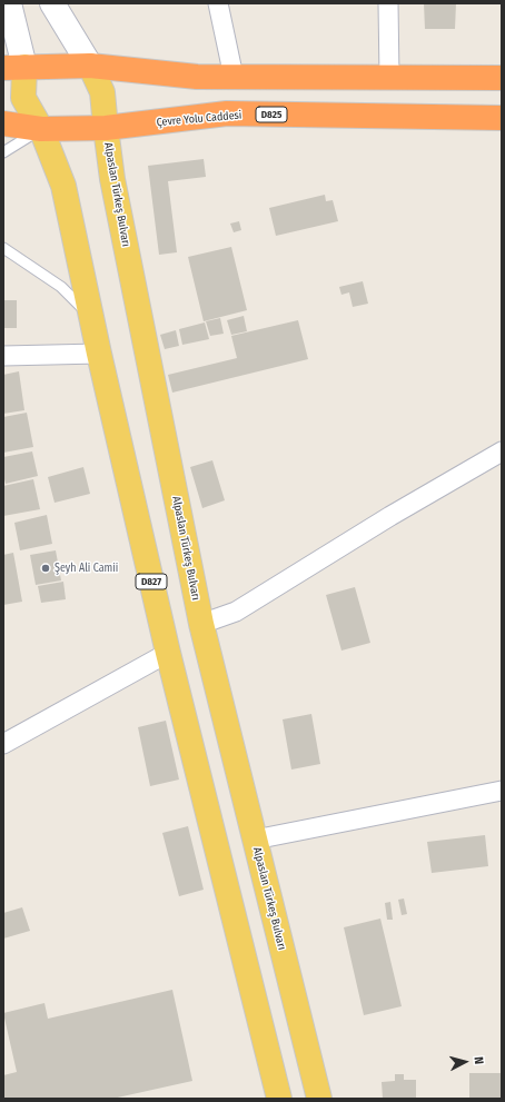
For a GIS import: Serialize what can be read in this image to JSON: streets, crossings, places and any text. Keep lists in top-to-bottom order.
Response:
{
  "streets": {
    "highway": ["D825", "Çevre Yolu Caddesi"],
    "main road": ["Alpaslan Türkeş Bulvarı", "D827"]
  },
  "crossings": [
    ["Çevre Yolu Caddesi", "Alpaslan Türkeş Bulvarı"],
    ["Çevre Yolu Caddesi", "D827"]
  ],
  "places": ["Şeyh Ali Camii"],
  "north": "right"
}
